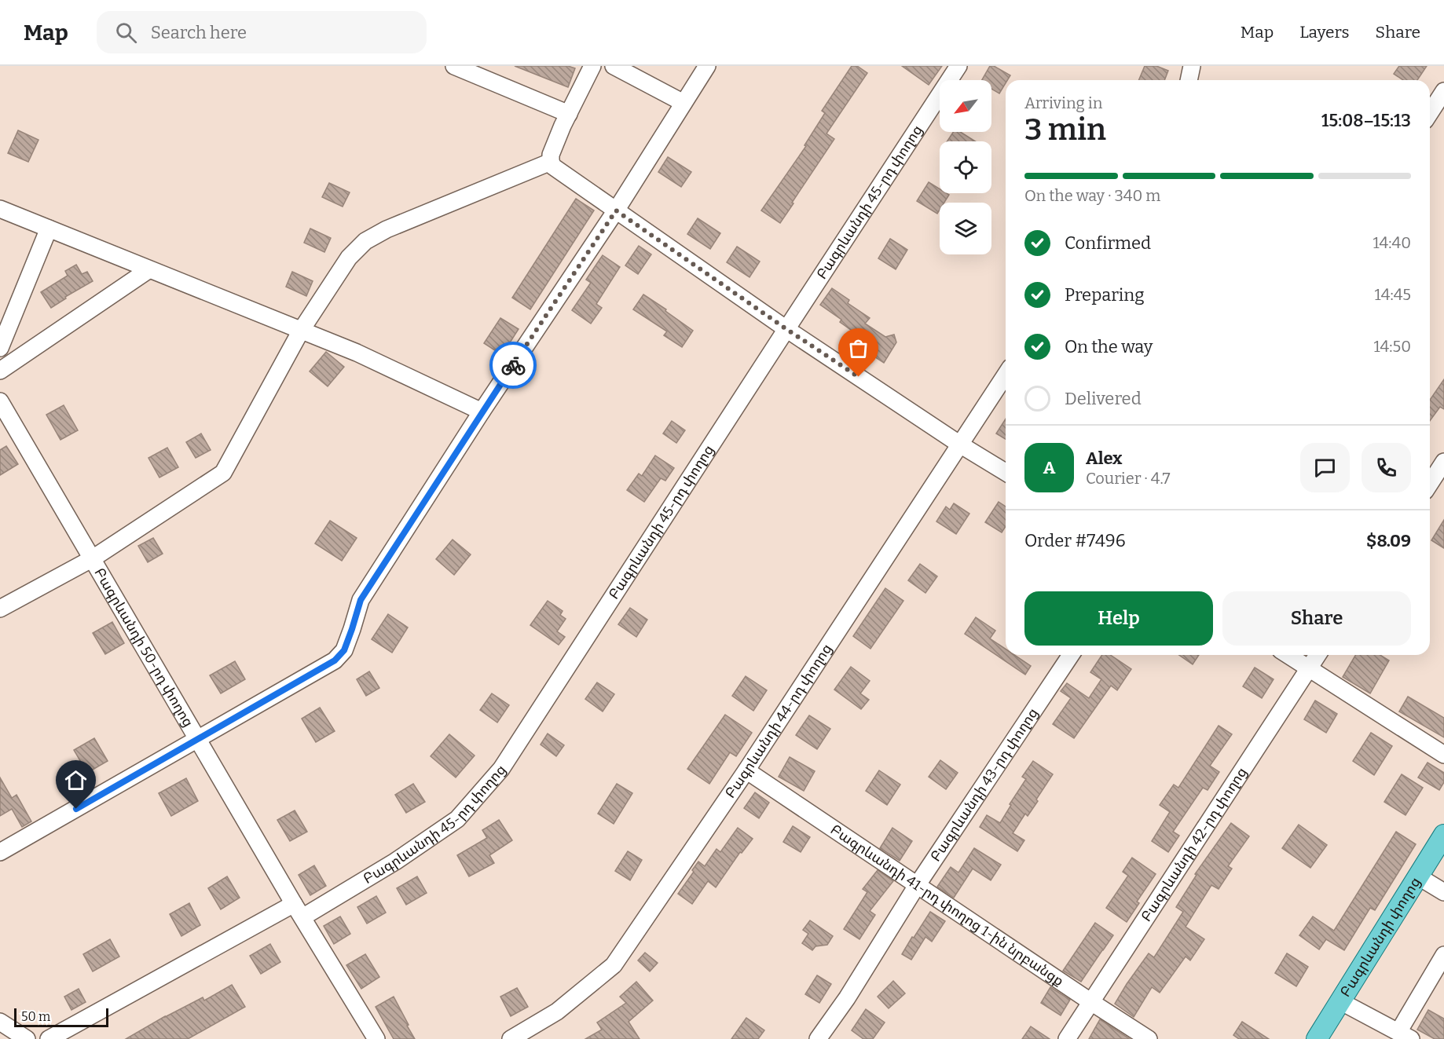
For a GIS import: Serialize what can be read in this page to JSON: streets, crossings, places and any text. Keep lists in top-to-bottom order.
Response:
{
  "streets": {
    "main road": ["Բագրևանդի փողոց"],
    "street": [
      "Բագրևանդի 45-րդ փողոց",
      "Բագրևանդի 50-րդ փողոց",
      "Բագրևանդի 44-րդ փողոց",
      "Բագրևանդի 43-րդ փողոց",
      "Բագրևանդի 42-րդ փողոց",
      "Բագրևանդի 41-րդ փողոց 1-ին նրբանցք"
    ]
  },
  "crossings": [
    ["Բագրևանդի 45-րդ փողոց", "Բագրևանդի 50-րդ փողոց"],
    ["Բագրևանդի 44-րդ փողոց", "Բագրևանդի 41-րդ փողոց 1-ին նրբանցք"],
    ["Բագրևանդի 43-րդ փողոց", "Բագրևանդի 41-րդ փողոց 1-ին նրբանցք"],
    ["Բագրևանդի 42-րդ փողոց", "Բագրևանդի 41-րդ փողոց 1-ին նրբանցք"]
  ],
  "scale_bar": "50 m",
  "north": "bottom left",
  "page": {
    "header": "Map",
    "search": "Search here",
    "nav": ["Map", "Layers", "Share"],
    "heading": ["3 min", "Arriving in", "15:08–15:13"],
    "panel": [
      "Alex",
      "Courier · 4.7",
      "Order #7496",
      "$8.09"
    ],
    "bar": "On the way · 340 m",
    "list": [
      ["Confirmed", "14:40"],
      ["Preparing", "14:45"],
      ["On the way", "14:50"],
      "Delivered"
    ],
    "round": "A",
    "buttons": ["Help", "Share"],
    "scale": "50 m"
  }
}
